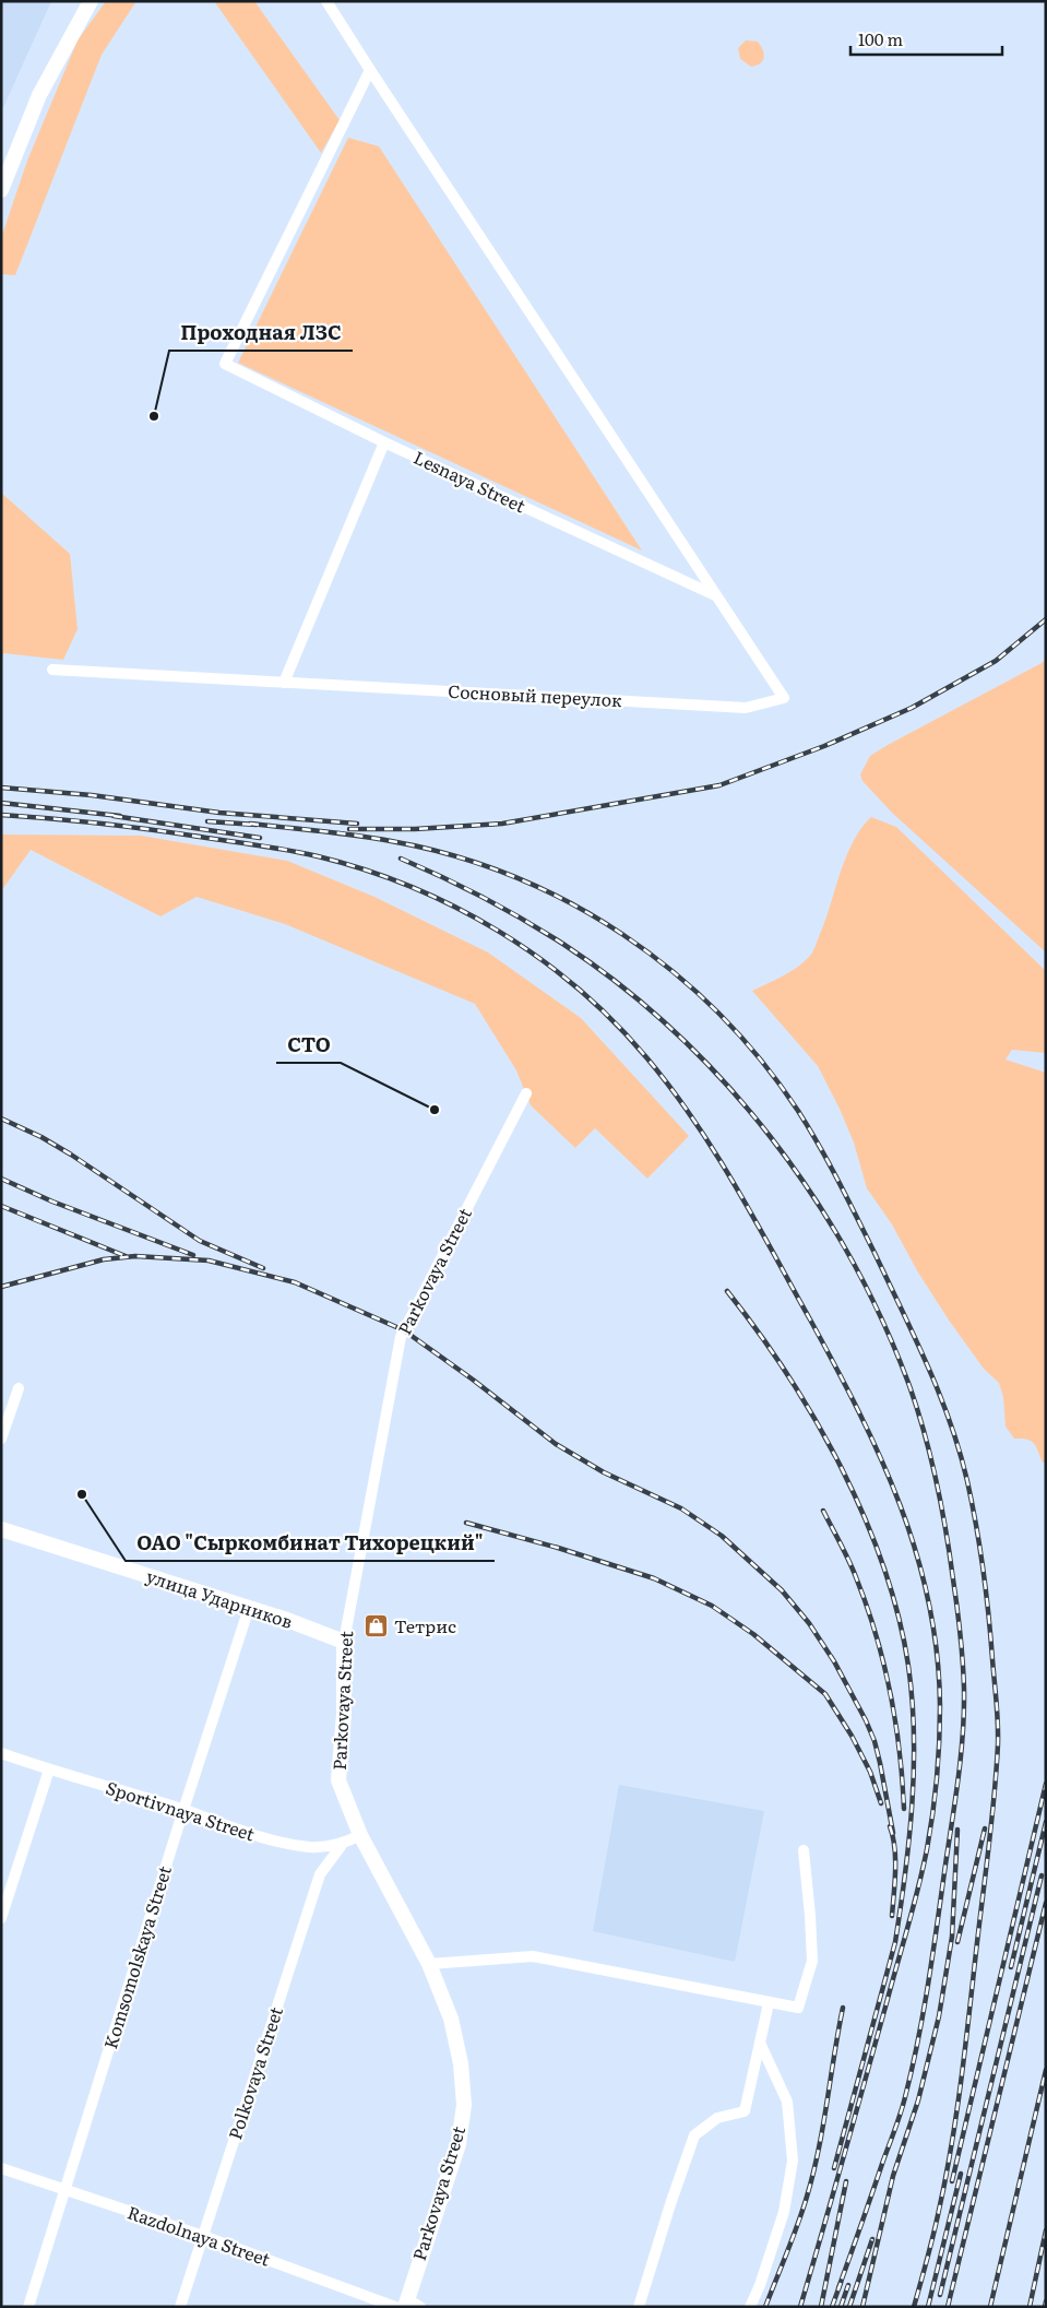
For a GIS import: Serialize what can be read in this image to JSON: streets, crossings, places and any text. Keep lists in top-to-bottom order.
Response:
{
  "streets": {
    "main road": ["Parkovaya Street", "улица Ударников"],
    "street": [
      "Lesnaya Street",
      "Сосновый переулок",
      "Sportivnaya Street",
      "Komsomolskaya Street",
      "Polkovaya Street",
      "Razdolnaya Street"
    ]
  },
  "crossings": [
    ["Lesnaya Street", "Сосновый переулок"],
    ["Parkovaya Street", "улица Ударников"],
    ["Parkovaya Street", "Sportivnaya Street"],
    ["Parkovaya Street", "Razdolnaya Street"],
    ["улица Ударников", "Komsomolskaya Street"],
    ["Sportivnaya Street", "Komsomolskaya Street"],
    ["Sportivnaya Street", "Polkovaya Street"],
    ["Komsomolskaya Street", "Razdolnaya Street"],
    ["Polkovaya Street", "Razdolnaya Street"]
  ],
  "places": {
    "other": ["Проходная ЛЗС", "СТО", "ОАО \"Сыркомбинат Тихорецкий\""],
    "shop": ["Тетрис"]
  },
  "scale_bar": "100 m"
}
